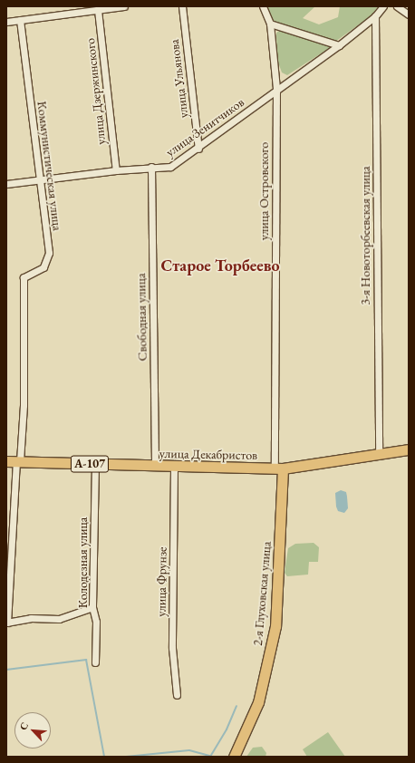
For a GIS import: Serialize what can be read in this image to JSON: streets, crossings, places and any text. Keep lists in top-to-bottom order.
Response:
{
  "streets": {
    "main road": ["улица Декабристов", "А-107", "2-я Глуховская улица"],
    "street": [
      "улица Ульянова",
      "улица Дзержинского",
      "улица Зенитчиков",
      "Коммунистическая улица",
      "улица Островского",
      "3-я Новоторбеевская улица",
      "Свободная улица",
      "Колодезная улица",
      "улица Фрунзе"
    ]
  },
  "crossings": [
    ["улица Ульянова", "улица Зенитчиков"],
    ["улица Дзержинского", "улица Зенитчиков"],
    ["улица Зенитчиков", "Коммунистическая улица"],
    ["улица Зенитчиков", "улица Островского"],
    ["улица Зенитчиков", "3-я Новоторбеевская улица"],
    ["улица Зенитчиков", "Свободная улица"],
    ["Коммунистическая улица", "улица Декабристов"],
    ["улица Островского", "улица Декабристов"],
    ["улица Островского", "2-я Глуховская улица"],
    ["3-я Новоторбеевская улица", "улица Декабристов"],
    ["Свободная улица", "улица Декабристов"],
    ["улица Декабристов", "Колодезная улица"],
    ["улица Декабристов", "улица Фрунзе"],
    ["улица Декабристов", "2-я Глуховская улица"]
  ],
  "districts": ["Старое Торбеево"],
  "north": "top left"
}
